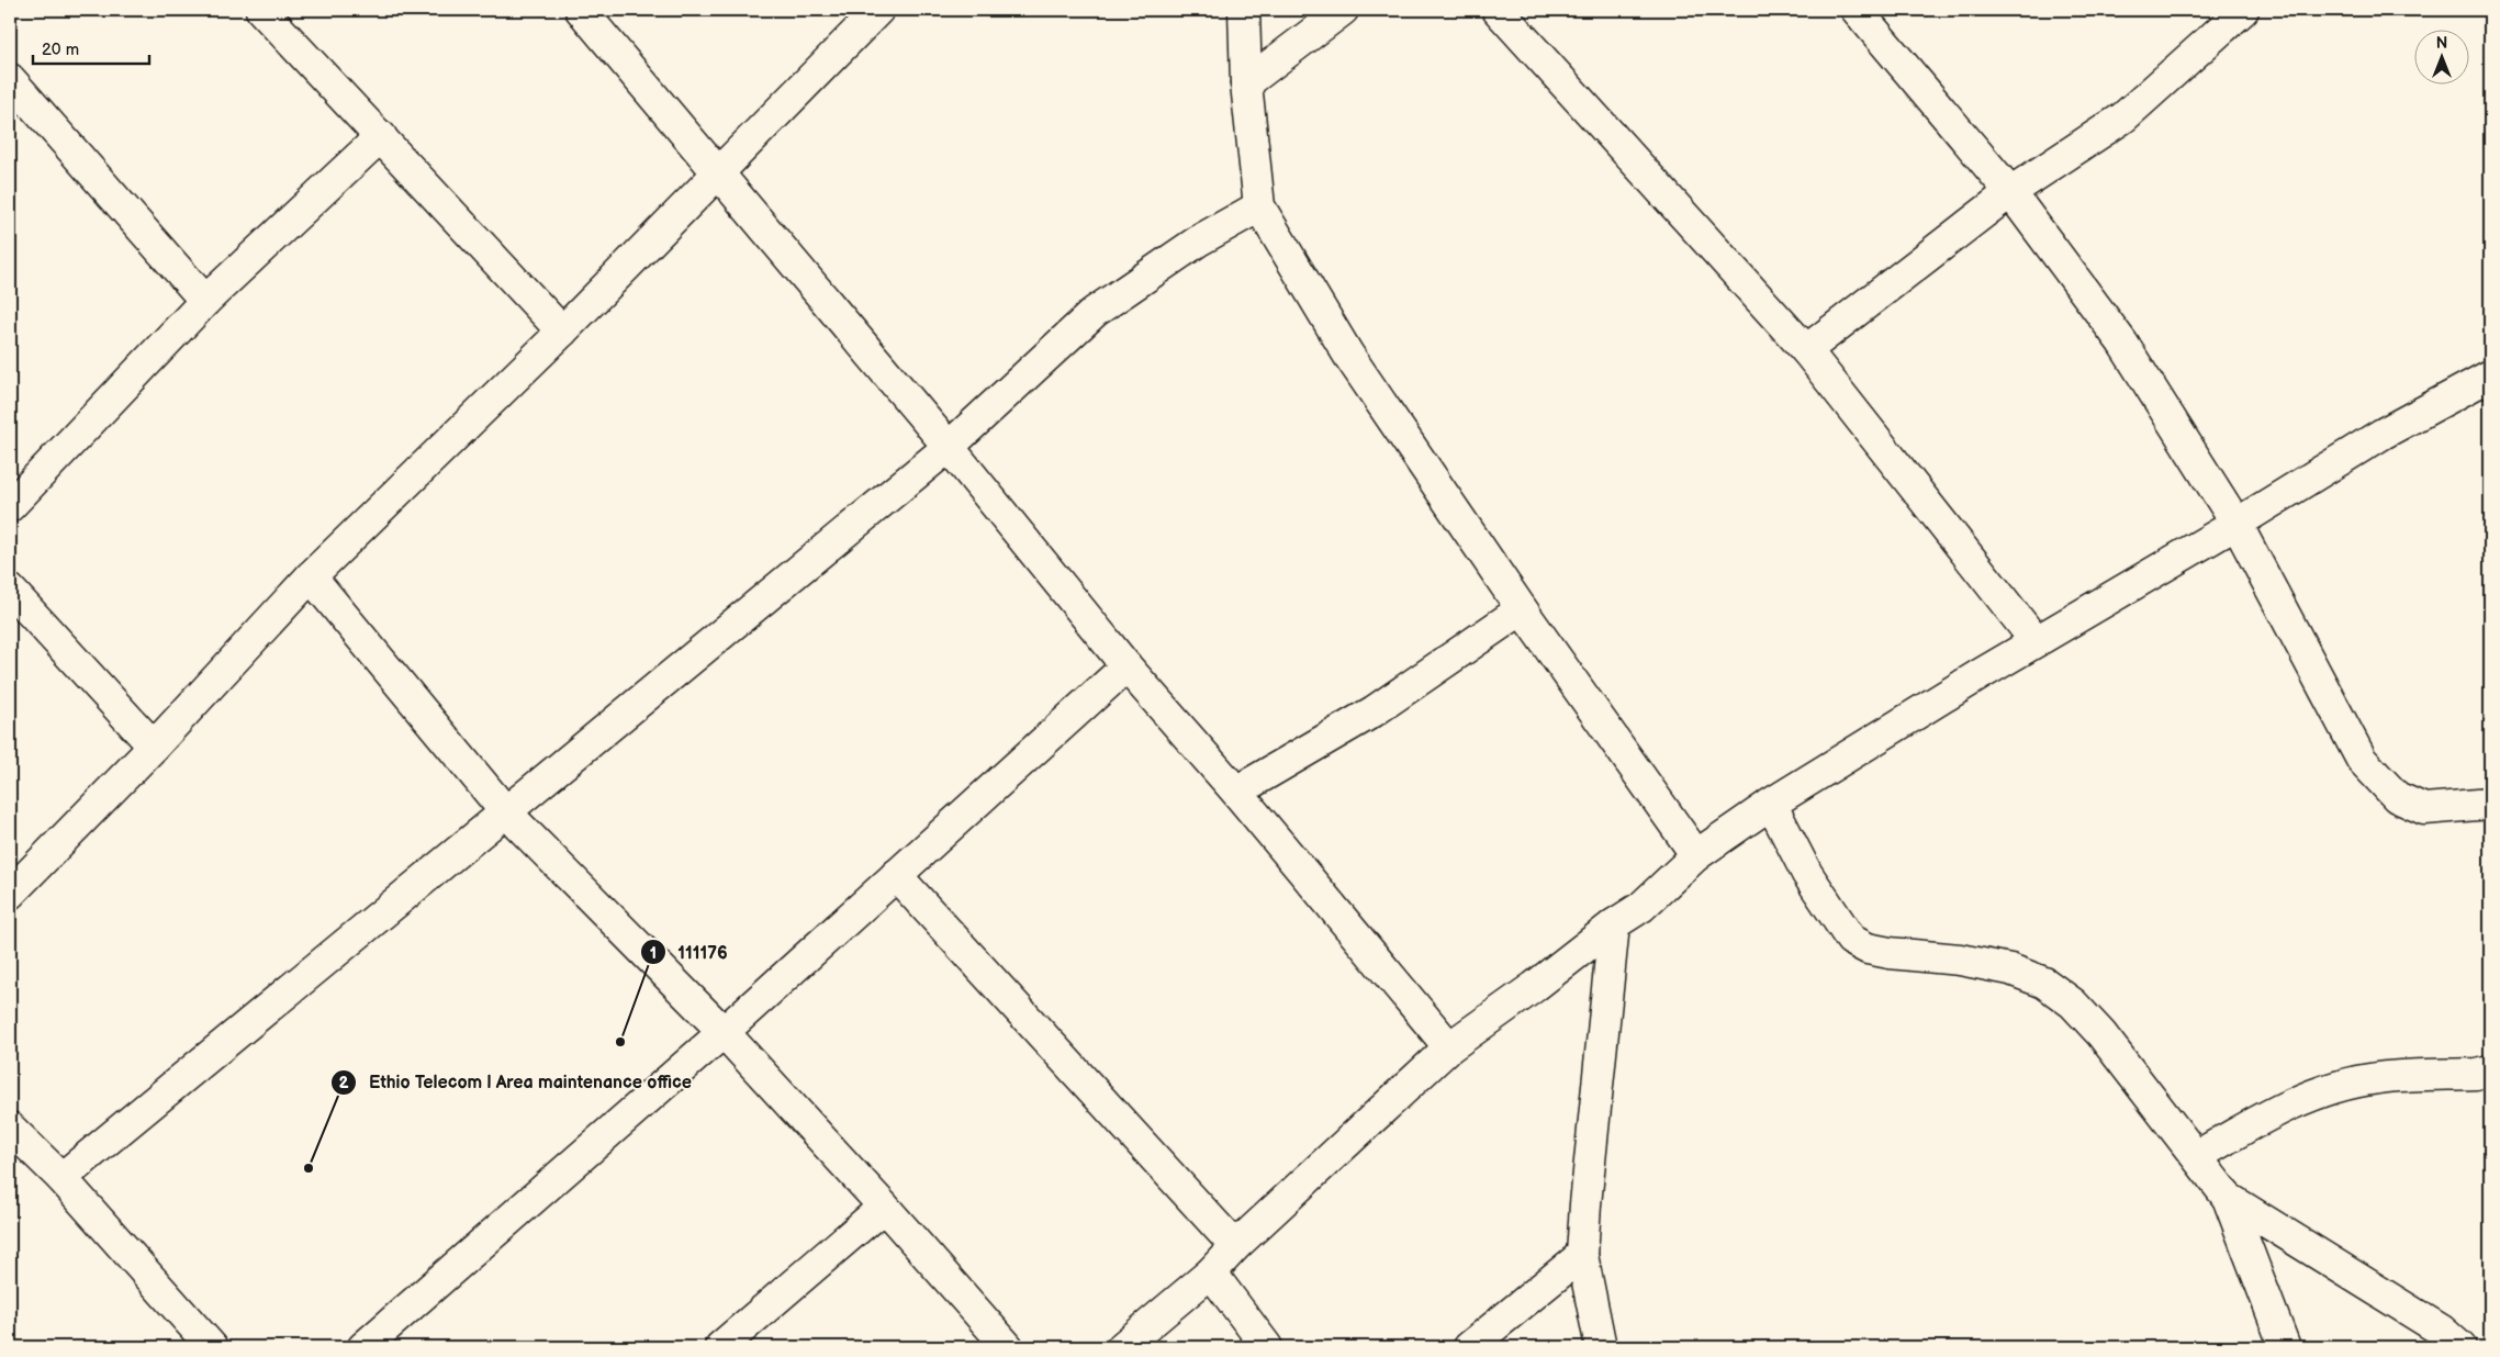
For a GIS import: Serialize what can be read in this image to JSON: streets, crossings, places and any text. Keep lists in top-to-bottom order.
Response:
{
  "places": ["111176", "Ethio Telecom | Area maintenance office"],
  "scale_bar": "20 m",
  "north": "top"
}
